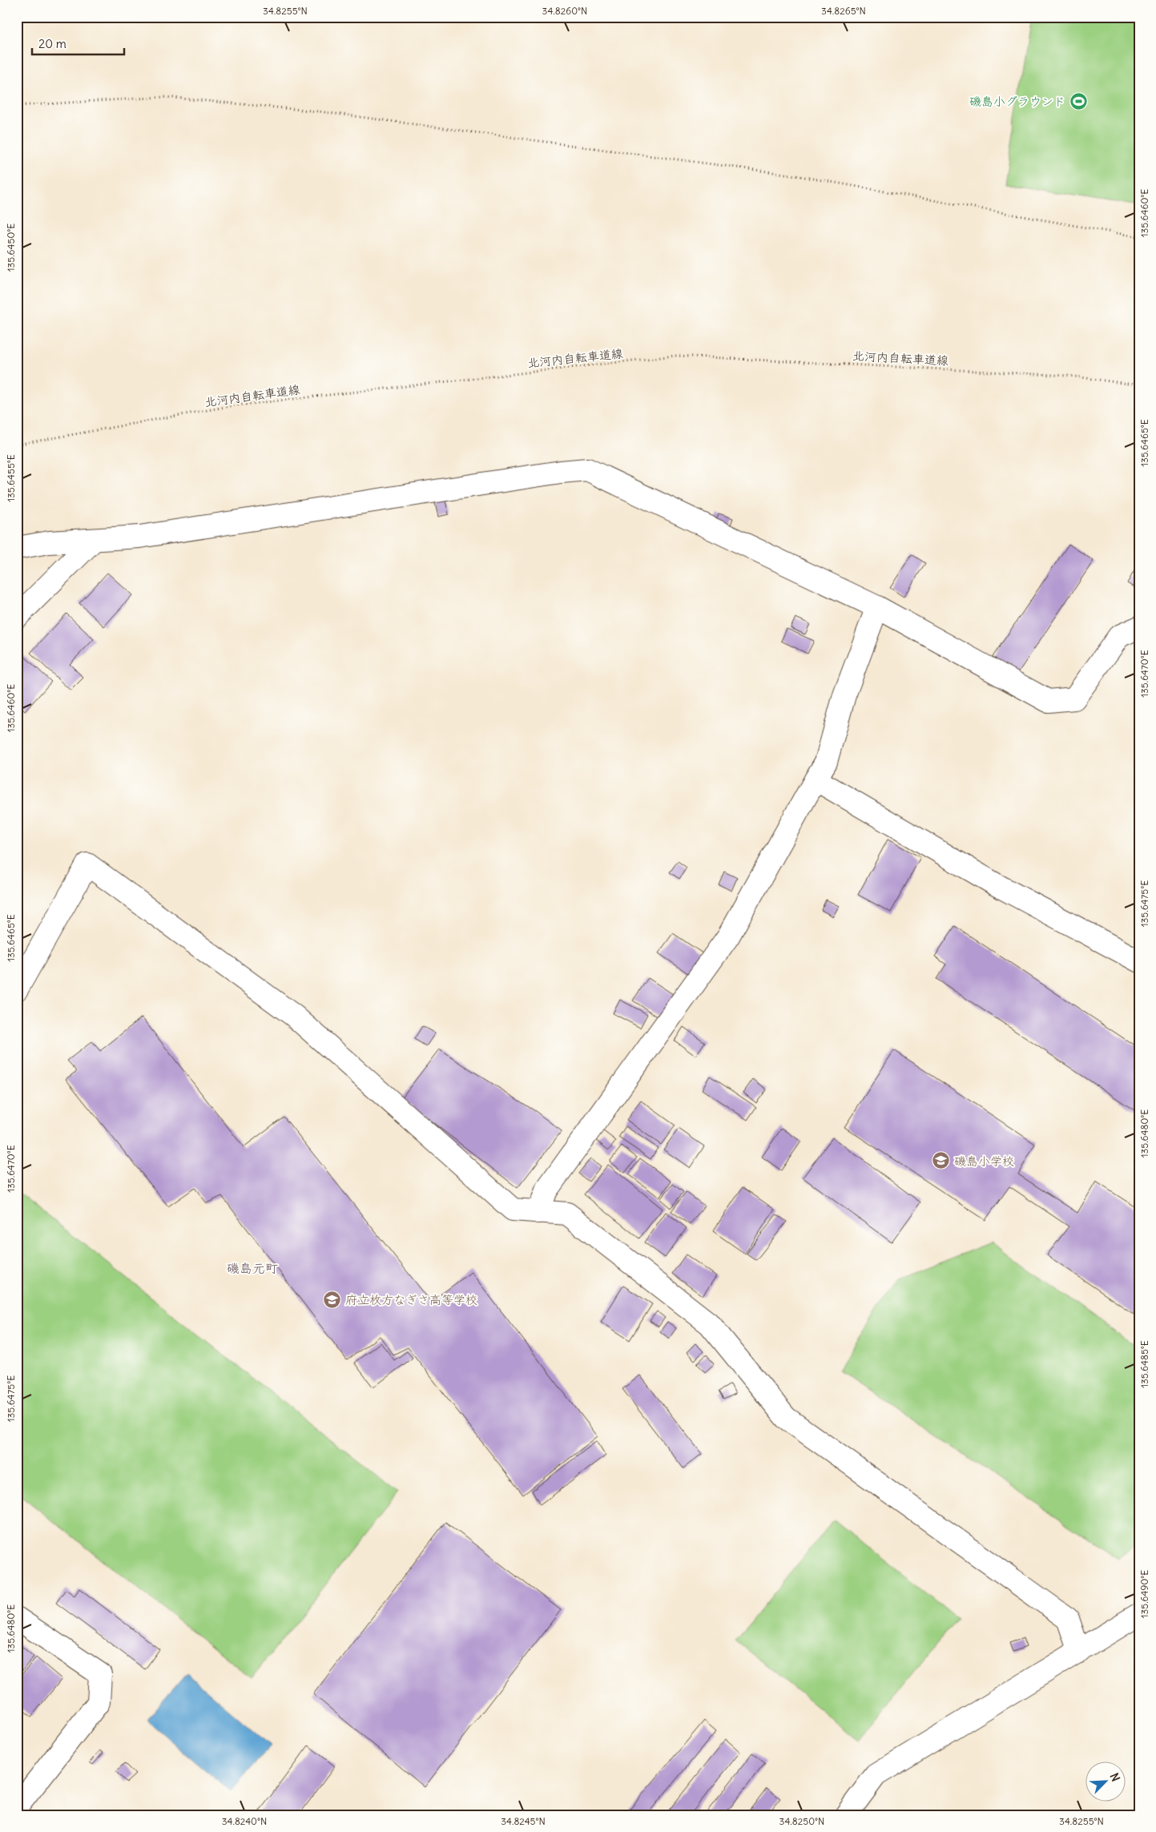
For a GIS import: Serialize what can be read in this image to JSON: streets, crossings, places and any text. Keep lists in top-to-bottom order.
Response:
{
  "streets": {
    "path": ["北河内自転車道線"]
  },
  "districts": ["磯島元町"],
  "places": {
    "sports": ["磯島小グラウンド"],
    "school or university": ["磯島小学校", "府立枚方なぎさ高等学校"]
  },
  "scale_bar": "20 m",
  "north": "top right",
  "coordinates": [
    "34.8255°N",
    "34.8260°N",
    "34.8265°N",
    "135.6460°E",
    "135.6450°E",
    "135.6465°E",
    "135.6455°E",
    "135.6470°E",
    "135.6475°E",
    "135.6480°E",
    "135.6485°E",
    "135.6490°E",
    "34.8240°N",
    "34.8245°N",
    "34.8250°N"
  ]
}
